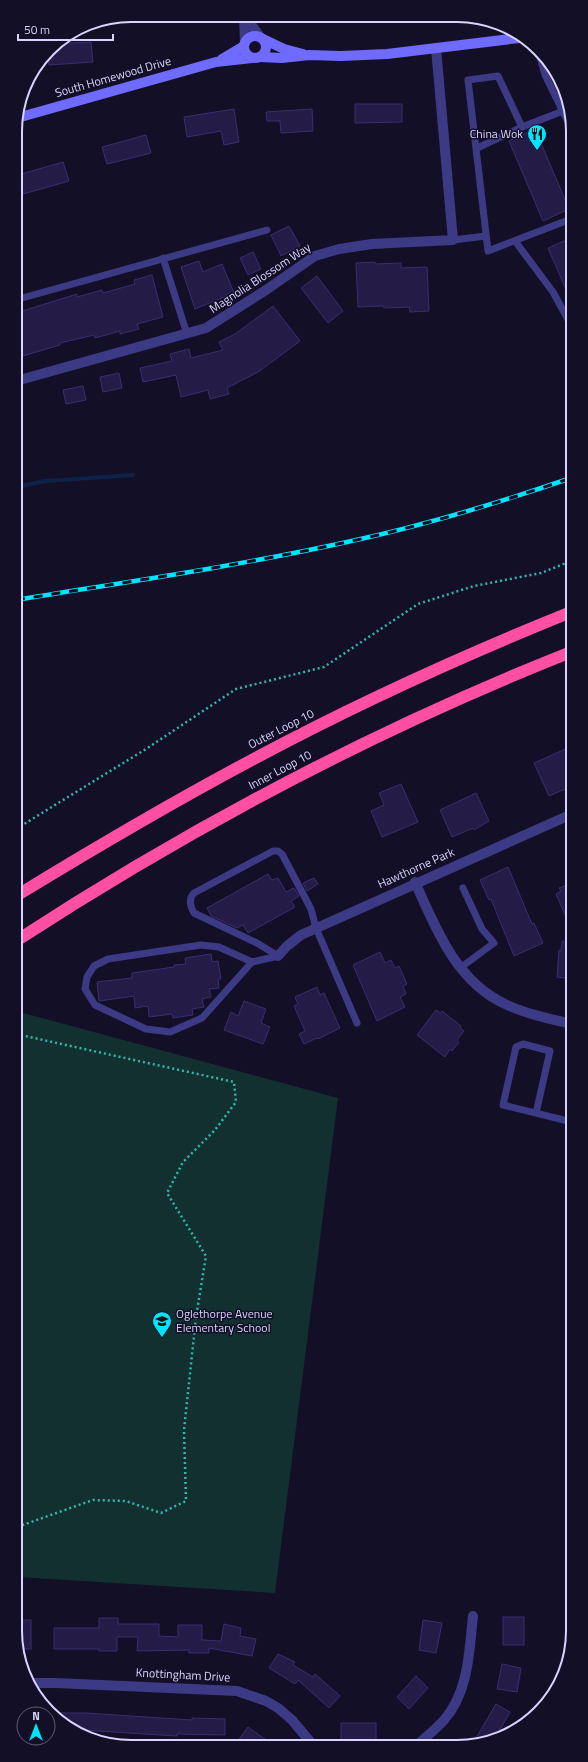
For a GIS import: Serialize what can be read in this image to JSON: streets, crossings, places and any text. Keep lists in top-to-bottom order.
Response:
{
  "streets": {
    "highway": ["Outer Loop 10", "Inner Loop 10"],
    "street": [
      "South Homewood Drive",
      "Magnolia Blossom Way",
      "Hawthorne Park",
      "Knottingham Drive"
    ]
  },
  "places": {
    "restaurant": ["China Wok"],
    "school or university": ["Oglethorpe Avenue Elementary School"]
  },
  "scale_bar": "50 m",
  "north": "top"
}
